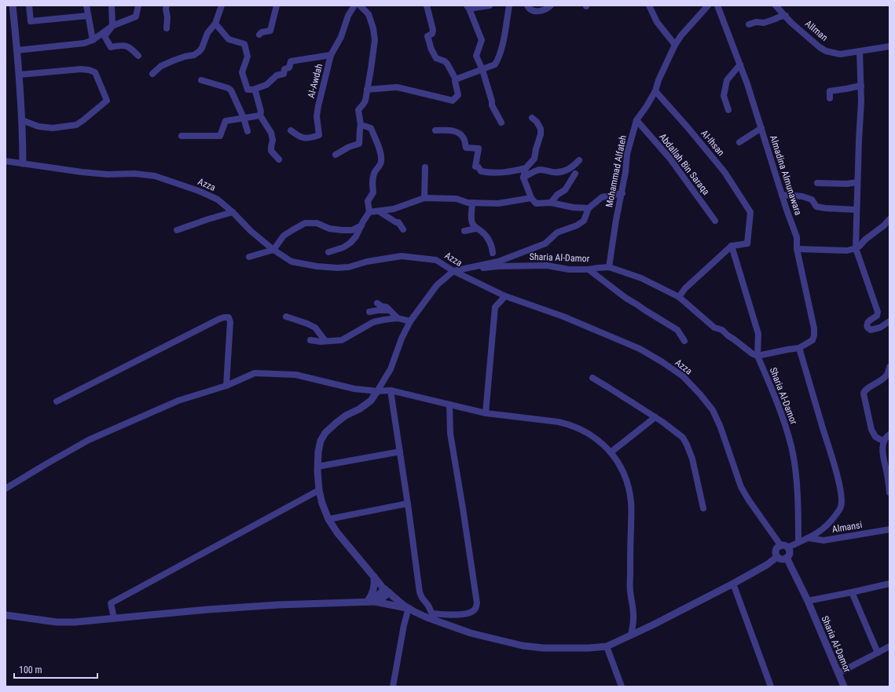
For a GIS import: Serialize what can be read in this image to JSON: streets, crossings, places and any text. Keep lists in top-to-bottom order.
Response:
{
  "streets": {
    "street": [
      "AlIman",
      "Al-Awdah",
      "Al-Ihsan",
      "Abdallah Bin Saraqa",
      "Mohammad Alfateh",
      "Almadina Almunawara",
      "Azza",
      "Sharia Al-Damor",
      "Almansi"
    ]
  },
  "crossings": [
    ["Al-Ihsan", "Mohammad Alfateh"],
    ["Abdallah Bin Saraqa", "Mohammad Alfateh"],
    ["Mohammad Alfateh", "Sharia Al-Damor"],
    ["Azza", "Sharia Al-Damor"]
  ],
  "scale_bar": "100 m"
}
